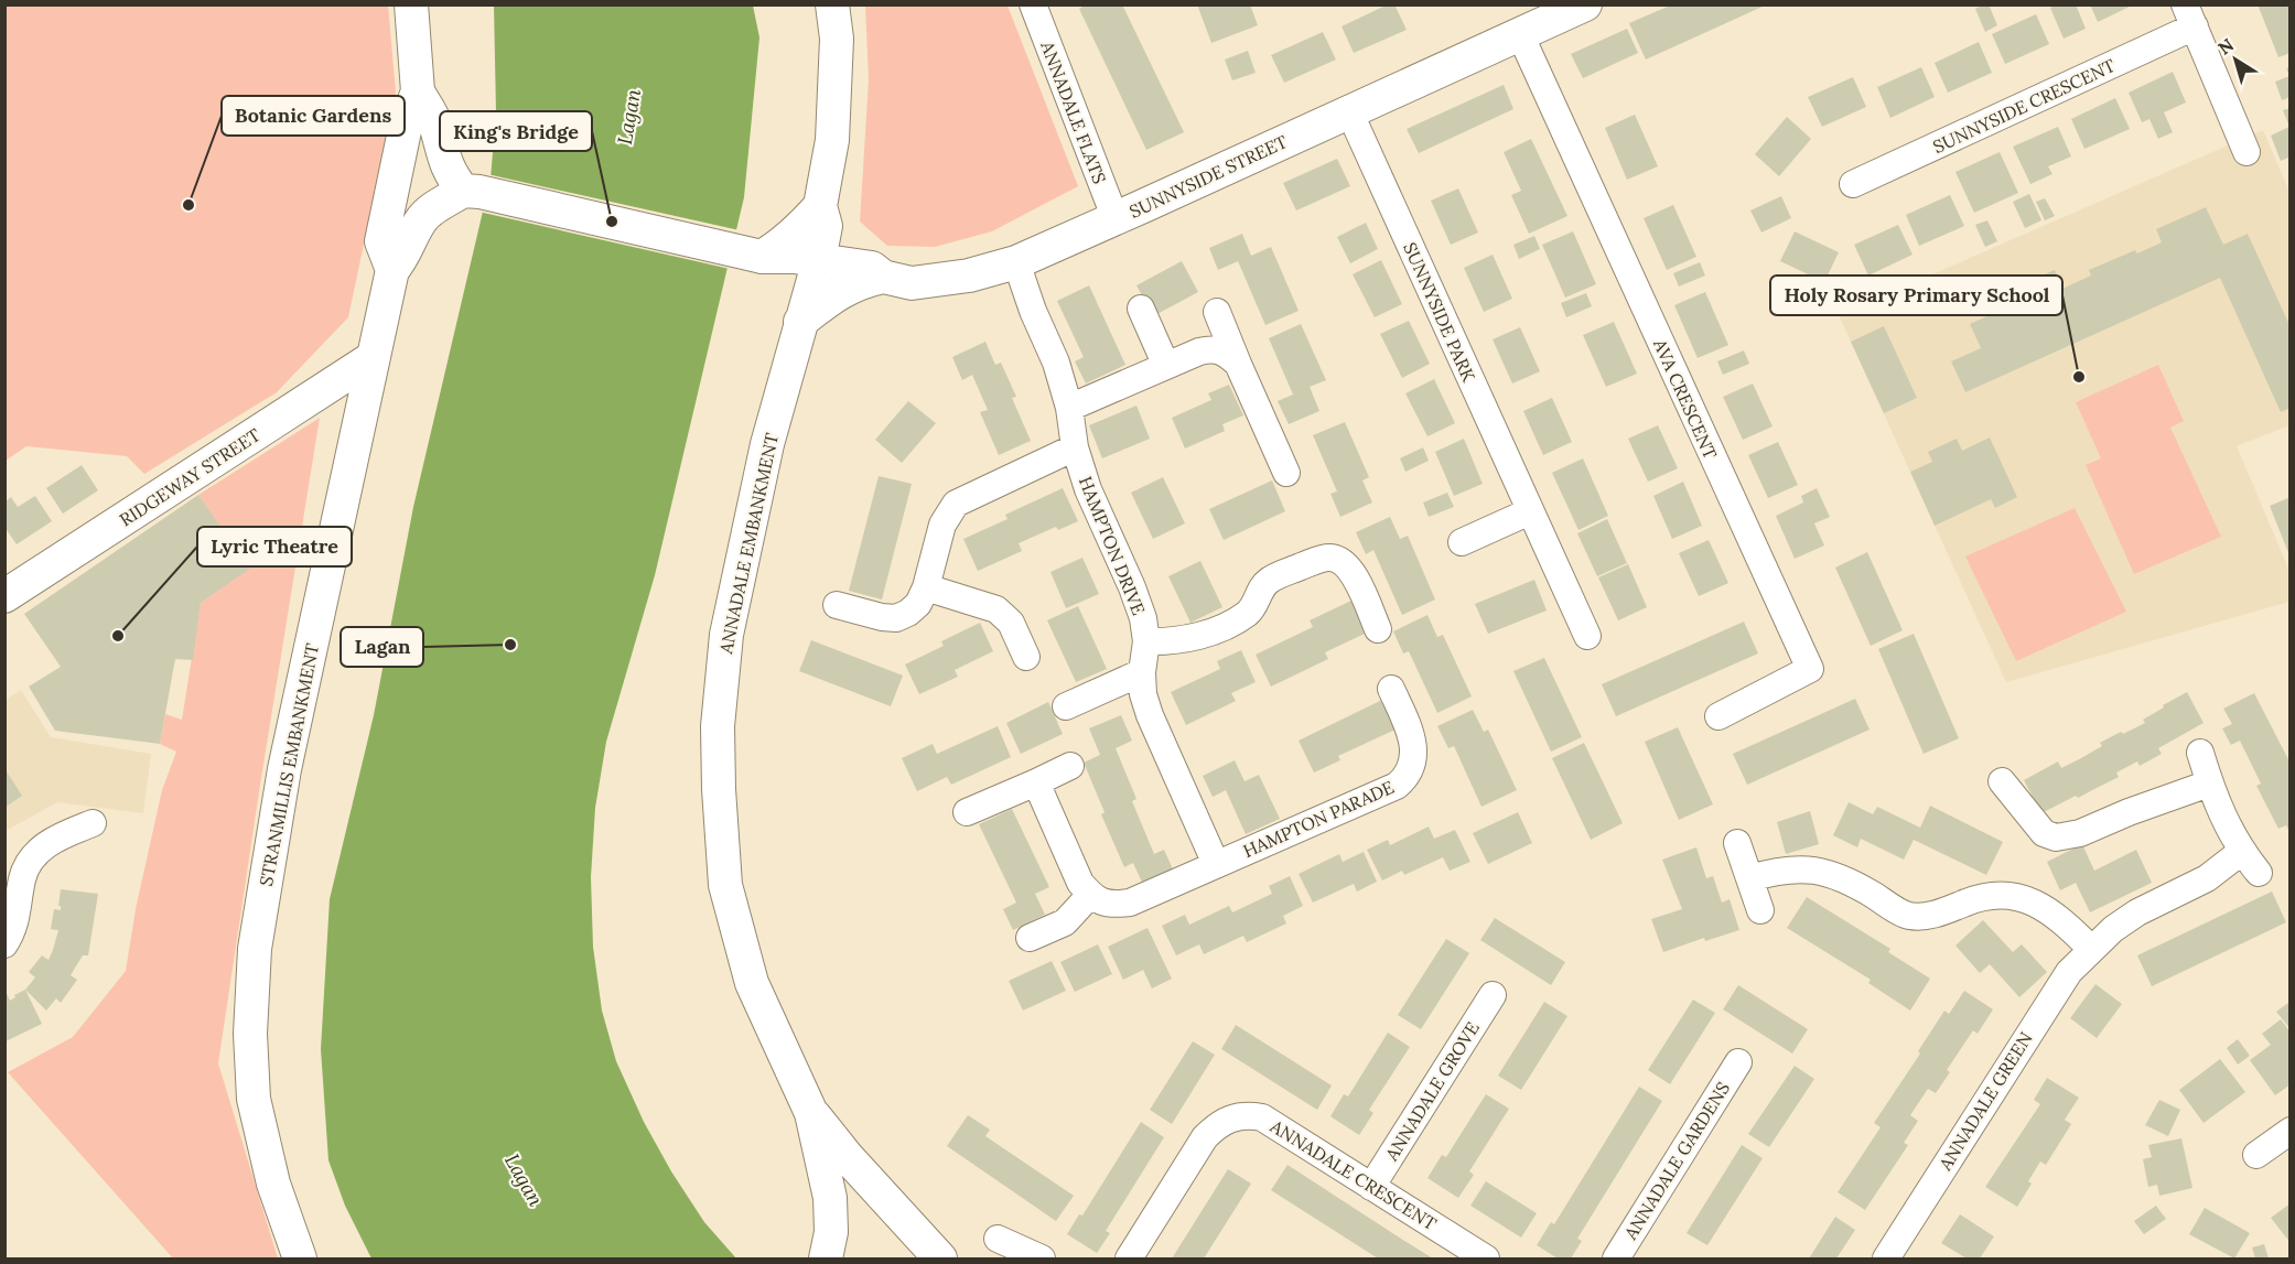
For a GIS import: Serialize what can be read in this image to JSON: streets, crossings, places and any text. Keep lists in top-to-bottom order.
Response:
{
  "streets": {
    "street": [
      "SUNNYSIDE CRESCENT",
      "ANNADALE FLATS",
      "SUNNYSIDE STREET",
      "SUNNYSIDE PARK",
      "AVA CRESCENT",
      "RIDGEWAY STREET",
      "ANNADALE EMBANKMENT",
      "HAMPTON DRIVE",
      "STRANMILLIS EMBANKMENT",
      "HAMPTON PARADE",
      "ANNADALE GROVE",
      "ANNADALE GREEN",
      "ANNADALE GARDENS",
      "ANNADALE CRESCENT"
    ]
  },
  "crossings": [
    ["ANNADALE FLATS", "SUNNYSIDE STREET"],
    ["SUNNYSIDE STREET", "SUNNYSIDE PARK"],
    ["SUNNYSIDE STREET", "AVA CRESCENT"],
    ["SUNNYSIDE STREET", "ANNADALE EMBANKMENT"],
    ["SUNNYSIDE STREET", "HAMPTON DRIVE"],
    ["SUNNYSIDE STREET", "STRANMILLIS EMBANKMENT"],
    ["RIDGEWAY STREET", "STRANMILLIS EMBANKMENT"],
    ["HAMPTON DRIVE", "HAMPTON PARADE"],
    ["ANNADALE GROVE", "ANNADALE CRESCENT"]
  ],
  "water": ["Lagan"],
  "places": [
    "Botanic Gardens",
    "King's Bridge",
    "Holy Rosary Primary School",
    "Lyric Theatre",
    "Lagan"
  ],
  "north": "top left"
}
